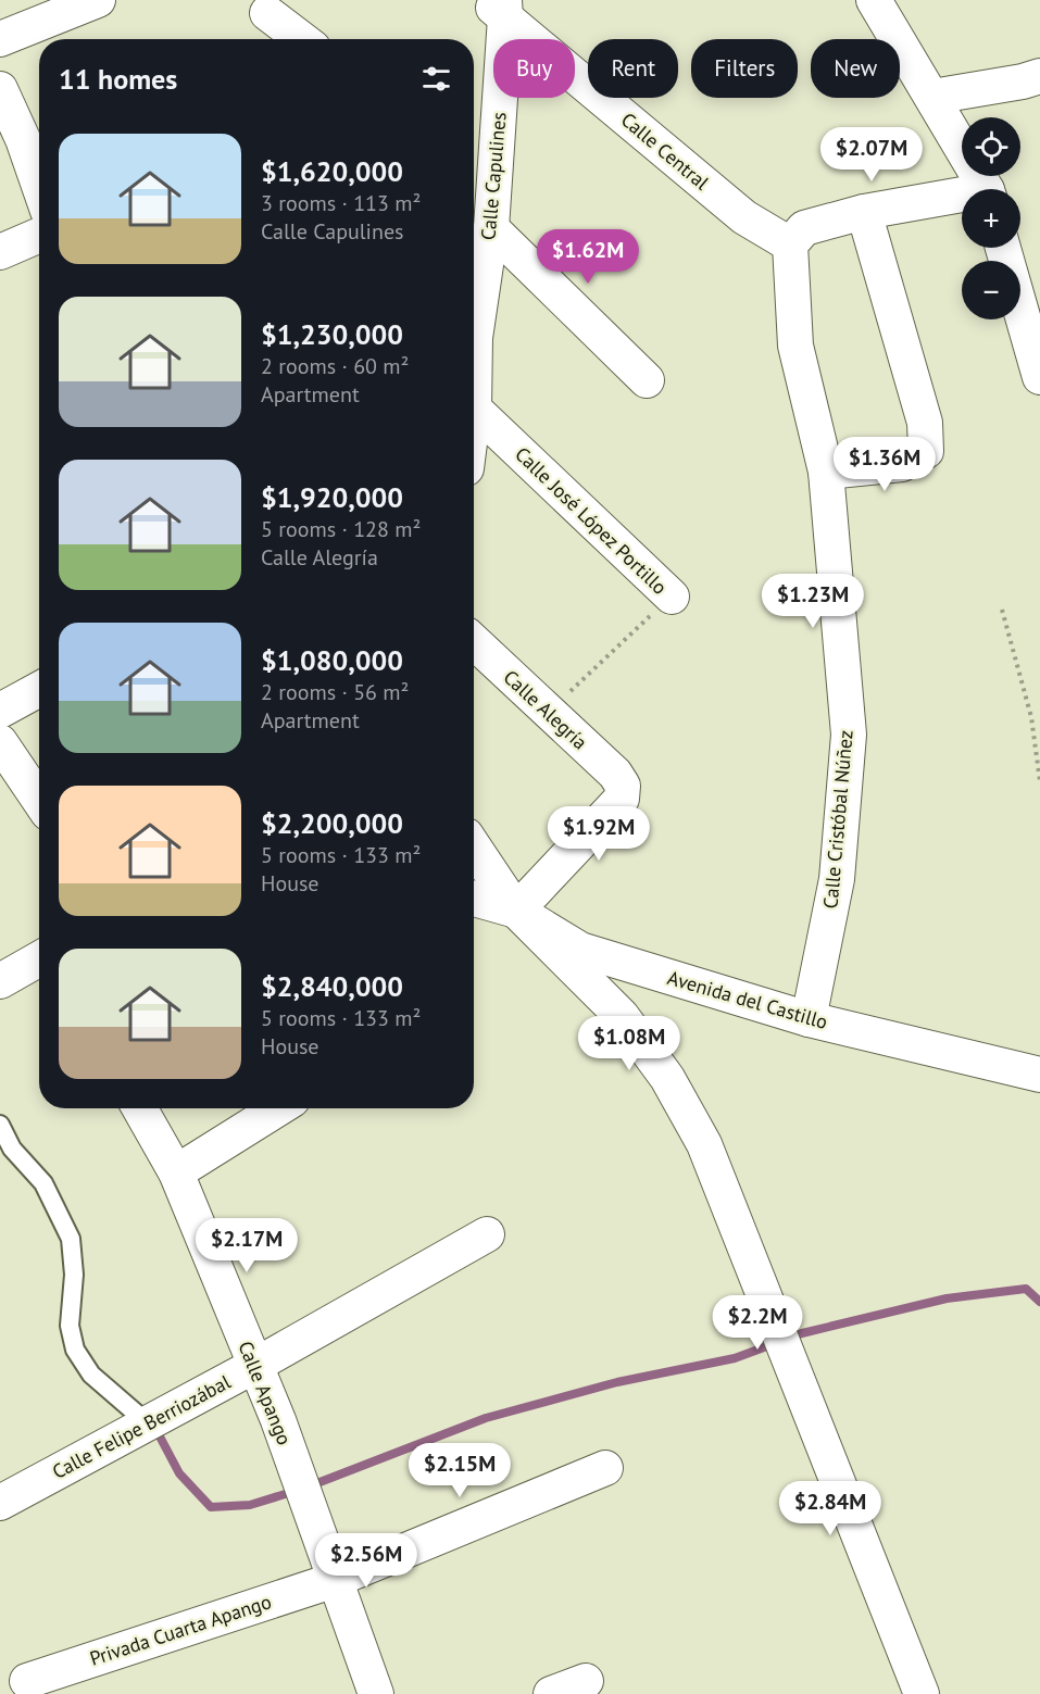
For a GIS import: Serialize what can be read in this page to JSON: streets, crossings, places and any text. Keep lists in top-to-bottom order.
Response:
{
  "streets": {
    "street": [
      "Calle Central",
      "Calle Capulines",
      "Calle José López Portillo",
      "Calle Alegría",
      "Calle Cristóbal Núñez",
      "Avenida del Castillo",
      "Calle Apango",
      "Calle Felipe Berriozábal",
      "Privada Cuarta Apango"
    ]
  },
  "crossings": [
    ["Calle Central", "Calle Capulines"],
    ["Calle Central", "Calle Cristóbal Núñez"],
    ["Calle José López Portillo", "Calle Alegría"],
    ["Calle Alegría", "Avenida del Castillo"],
    ["Calle Cristóbal Núñez", "Avenida del Castillo"],
    ["Calle Apango", "Calle Felipe Berriozábal"],
    ["Calle Apango", "Privada Cuarta Apango"]
  ],
  "page": {
    "chip": [
      "Buy",
      "Rent",
      "Filters",
      "New"
    ],
    "heading": "11 homes",
    "map_buttons": ["+", "−"],
    "list": [
      {
        "name": "$1,620,000",
        "note": "3 rooms · 113 m² · Calle Capulines"
      },
      {
        "name": "$1,230,000",
        "note": "2 rooms · 60 m² · Apartment"
      },
      {
        "name": "$1,920,000",
        "note": "5 rooms · 128 m² · Calle Alegría"
      },
      {
        "name": "$1,080,000",
        "note": "2 rooms · 56 m² · Apartment"
      },
      {
        "name": "$2,200,000",
        "note": "5 rooms · 133 m² · House"
      },
      {
        "name": "$2,840,000",
        "note": "5 rooms · 133 m² · House"
      }
    ],
    "price": [
      "$2.07M",
      "$1.62M",
      "$1.36M",
      "$1.23M",
      "$1.92M",
      "$1.08M",
      "$2.17M",
      "$2.2M",
      "$2.15M",
      "$2.84M",
      "$2.56M"
    ]
  }
}
